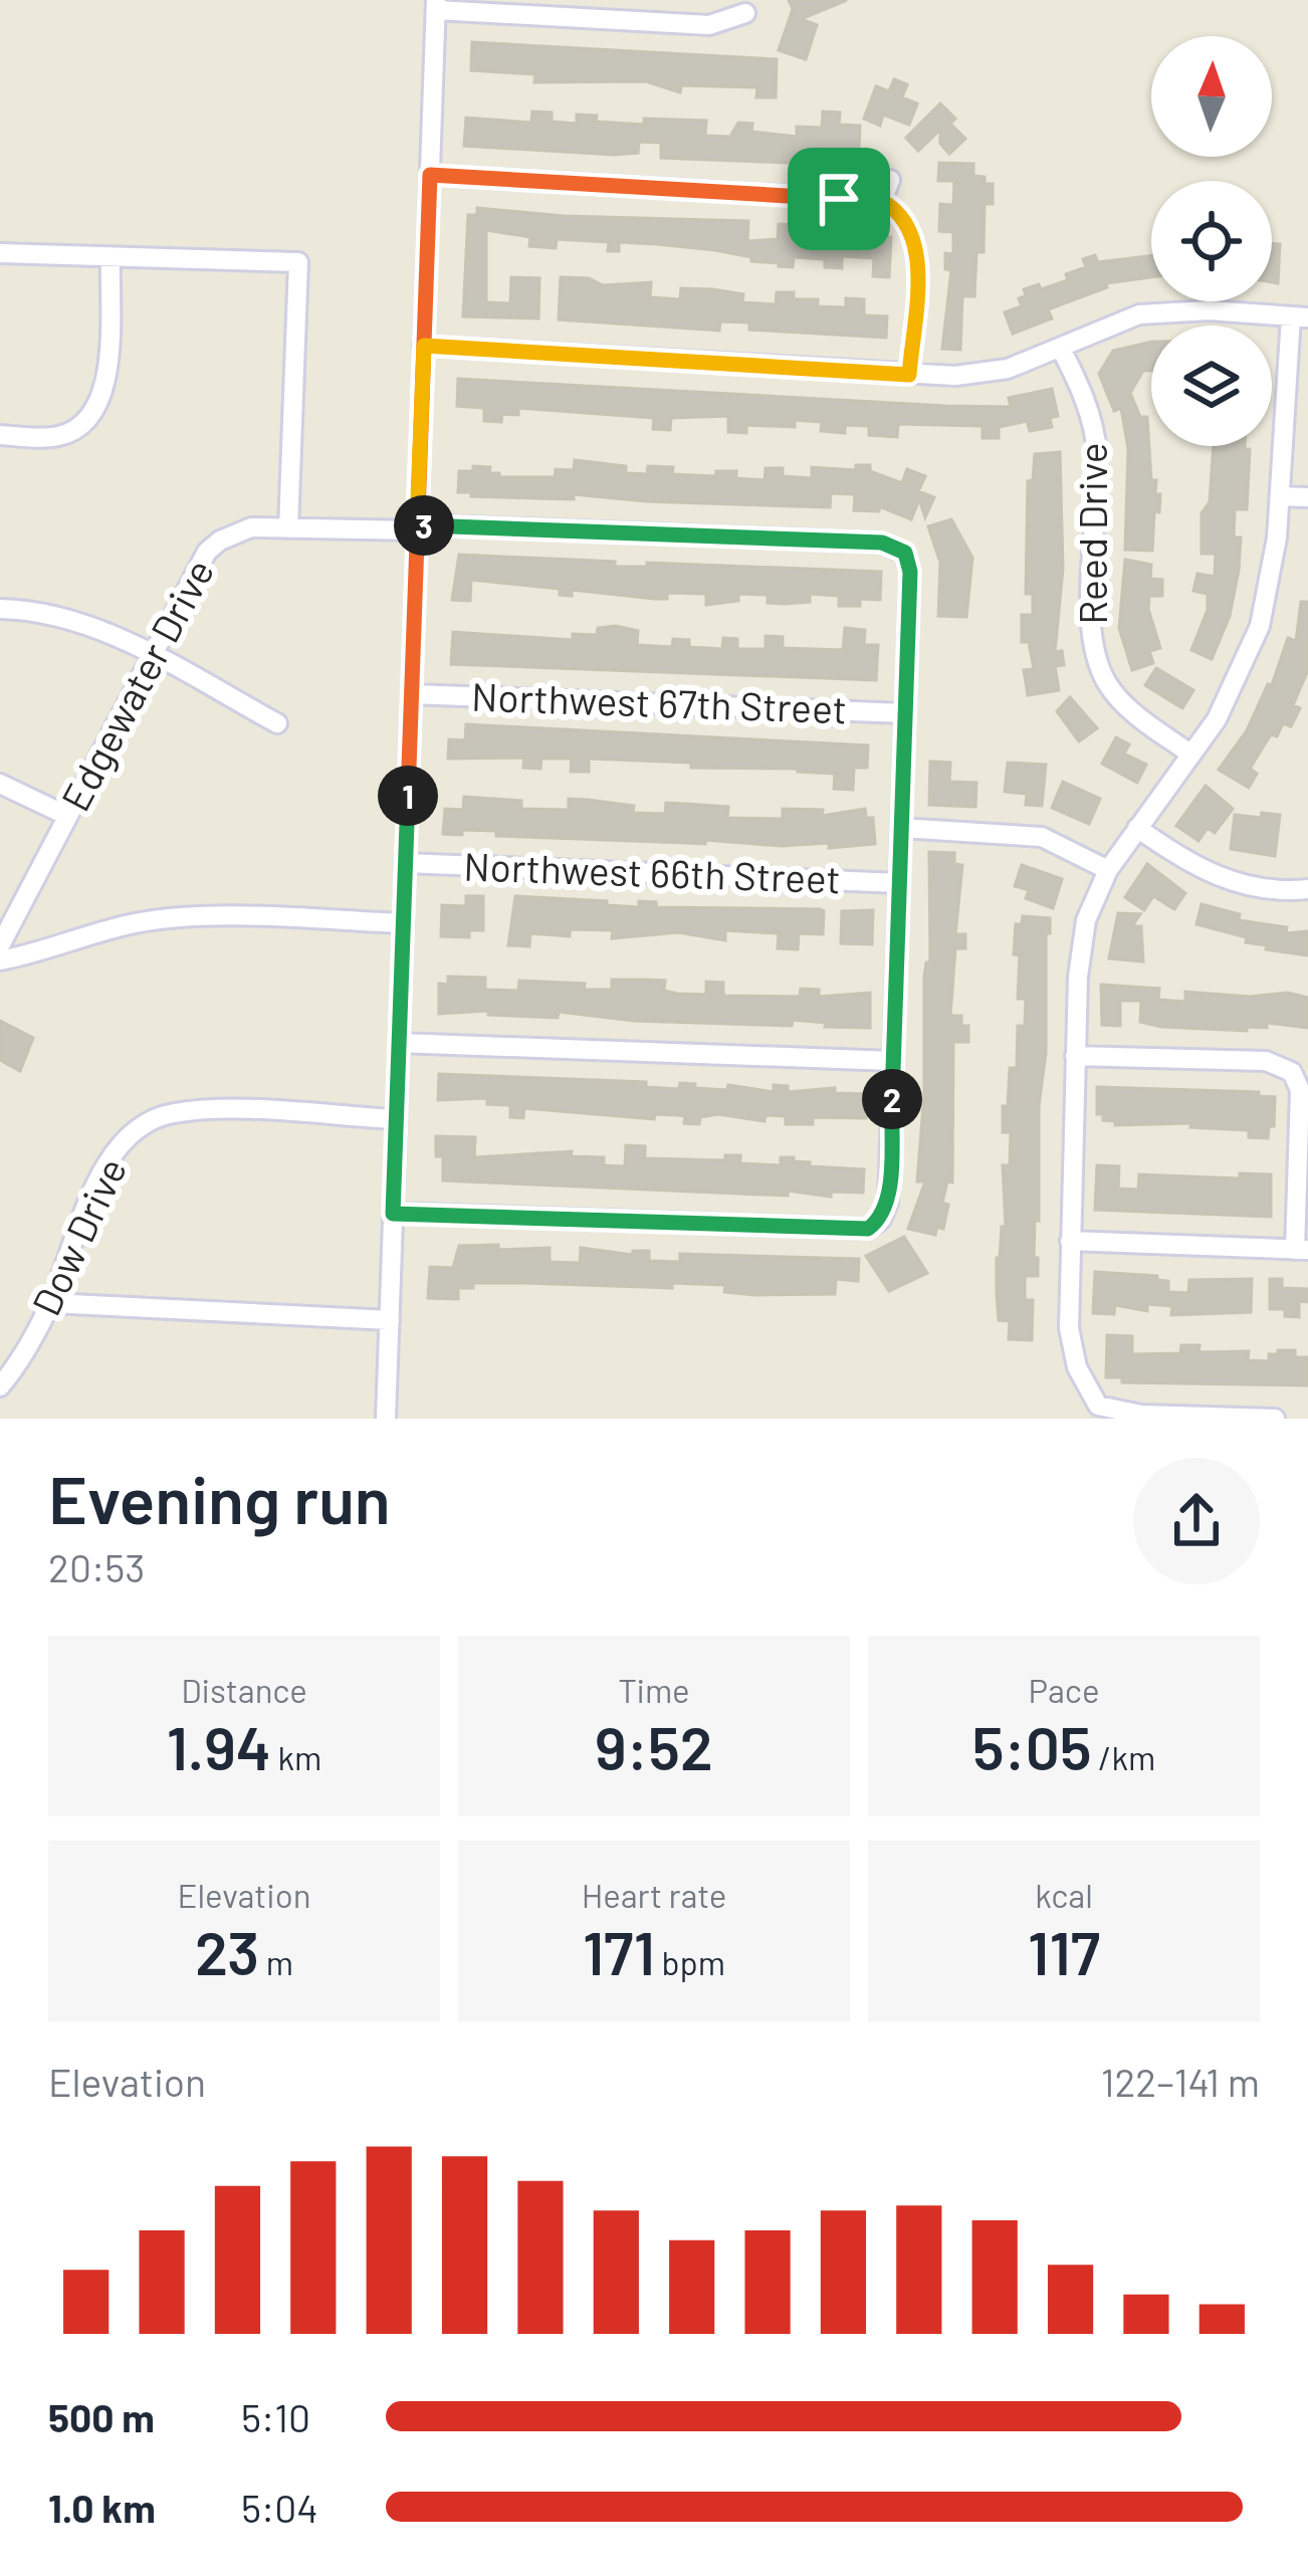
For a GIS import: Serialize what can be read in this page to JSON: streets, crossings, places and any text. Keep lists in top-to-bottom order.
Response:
{
  "streets": {
    "street": [
      "Reed Drive",
      "Edgewater Drive",
      "Northwest 67th Street",
      "Northwest 66th Street",
      "Dow Drive"
    ]
  },
  "crossings": [
    ["Edgewater Drive", "Northwest 67th Street"]
  ],
  "north": "top",
  "page": {
    "pins": ["3", "1", "2"],
    "heading": ["Evening run", "20:53"],
    "stats": [
      ["Distance", "1.94 km"],
      ["Time", "9:52"],
      ["Pace", "5:05 /km"],
      ["Elevation", "23 m"],
      ["Heart rate", "171 bpm"],
      ["kcal", "117"]
    ],
    "chart": ["Elevation", "122–141 m"],
    "list": [
      {
        "name": "500 m",
        "note": "5:10"
      },
      {
        "name": "1.0 km",
        "note": "5:04"
      }
    ]
  }
}
